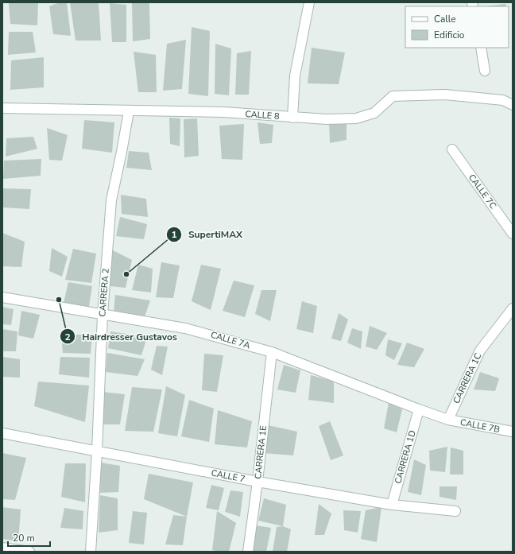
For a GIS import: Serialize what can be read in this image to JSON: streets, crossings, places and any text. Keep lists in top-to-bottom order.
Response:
{
  "streets": {
    "street": [
      "CALLE 8",
      "CALLE 7C",
      "CARRERA 2",
      "CALLE 7A",
      "CARRERA 1C",
      "CALLE 7B",
      "CARRERA 1E",
      "CARRERA 1D",
      "CALLE 7"
    ]
  },
  "crossings": [
    ["CALLE 8", "CARRERA 2"],
    ["CARRERA 2", "CALLE 7A"],
    ["CARRERA 2", "CALLE 7"],
    ["CALLE 7A", "CARRERA 1C"],
    ["CALLE 7A", "CALLE 7B"],
    ["CALLE 7A", "CARRERA 1E"],
    ["CALLE 7A", "CARRERA 1D"],
    ["CARRERA 1C", "CALLE 7B"],
    ["CARRERA 1E", "CALLE 7"],
    ["CARRERA 1D", "CALLE 7"]
  ],
  "places": ["SupertiMAX", "Hairdresser Gustavos"],
  "legend": ["Calle", "Edificio"],
  "scale_bar": "20 m"
}
